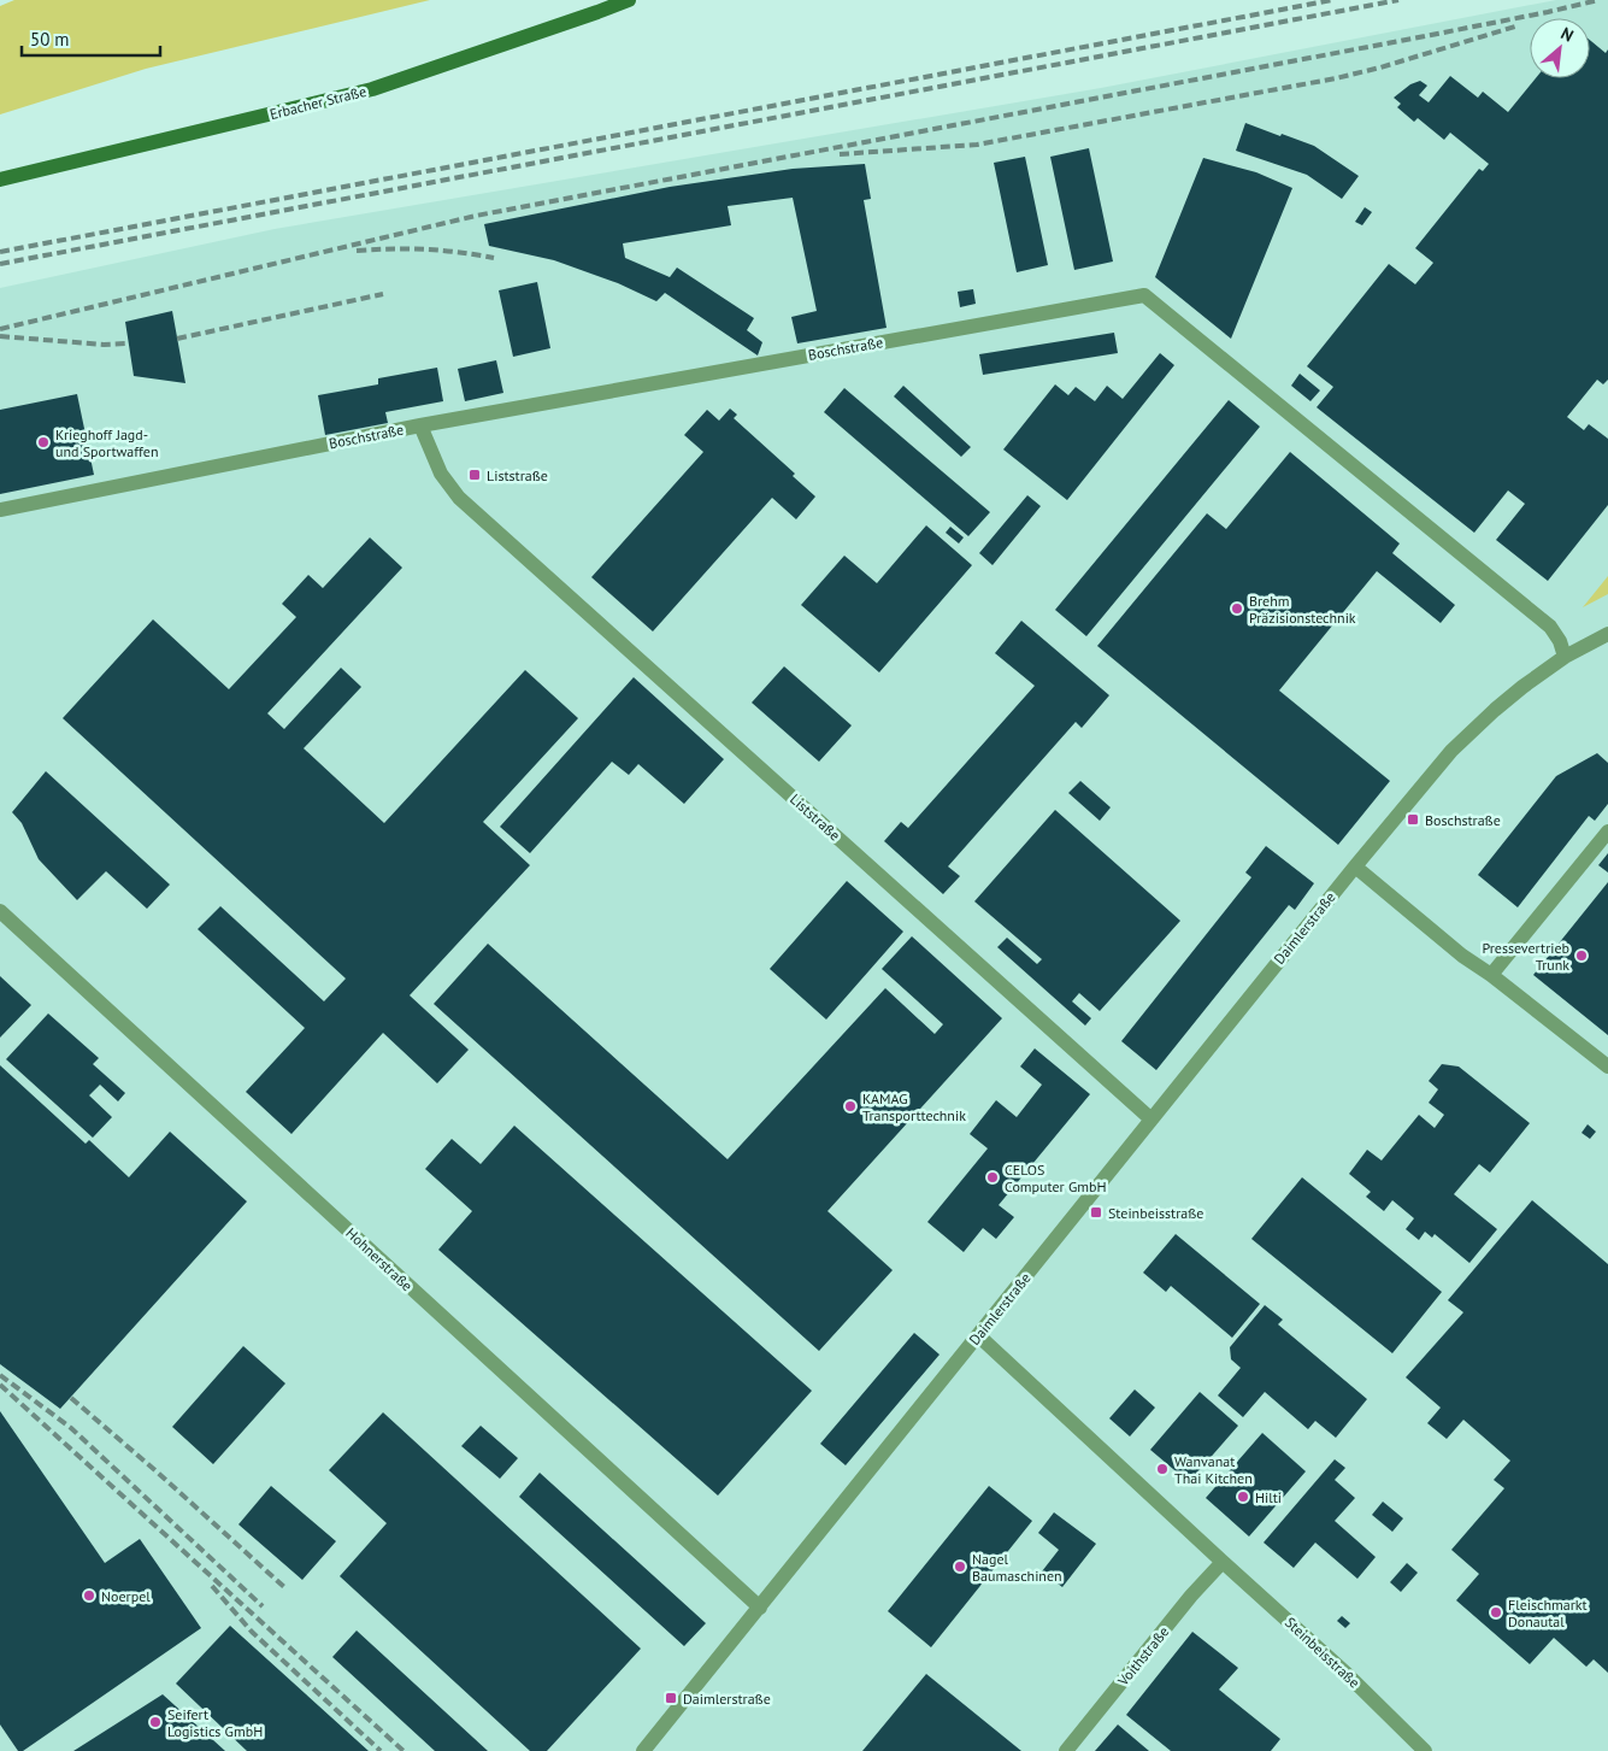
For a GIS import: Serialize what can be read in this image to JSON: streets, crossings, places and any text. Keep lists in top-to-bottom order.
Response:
{
  "streets": {
    "main road": ["Erbacher Straße"],
    "street": [
      "Boschstraße",
      "Liststraße",
      "Daimlerstraße",
      "Hohnerstraße",
      "Steinbeisstraße",
      "Voithstraße"
    ]
  },
  "crossings": [
    ["Boschstraße", "Liststraße"],
    ["Boschstraße", "Daimlerstraße"],
    ["Liststraße", "Daimlerstraße"],
    ["Daimlerstraße", "Hohnerstraße"],
    ["Daimlerstraße", "Steinbeisstraße"],
    ["Steinbeisstraße", "Voithstraße"]
  ],
  "places": {
    "other": [
      "Krieghoff Jagd- und Sportwaffen",
      "Brehm Präzisionstechnik",
      "Pressevertrieb Trunk",
      "KAMAG Transporttechnik",
      "CELOS Computer GmbH",
      "Wanvanat Thai Kitchen",
      "Hilti",
      "Nagel Baumaschinen",
      "Noerpel",
      "Fleischmarkt Donautal",
      "Seifert Logistics GmbH"
    ],
    "transit": [
      "Liststraße",
      "Boschstraße",
      "Steinbeisstraße",
      "Daimlerstraße"
    ]
  },
  "scale_bar": "50 m",
  "north": "top right"
}
